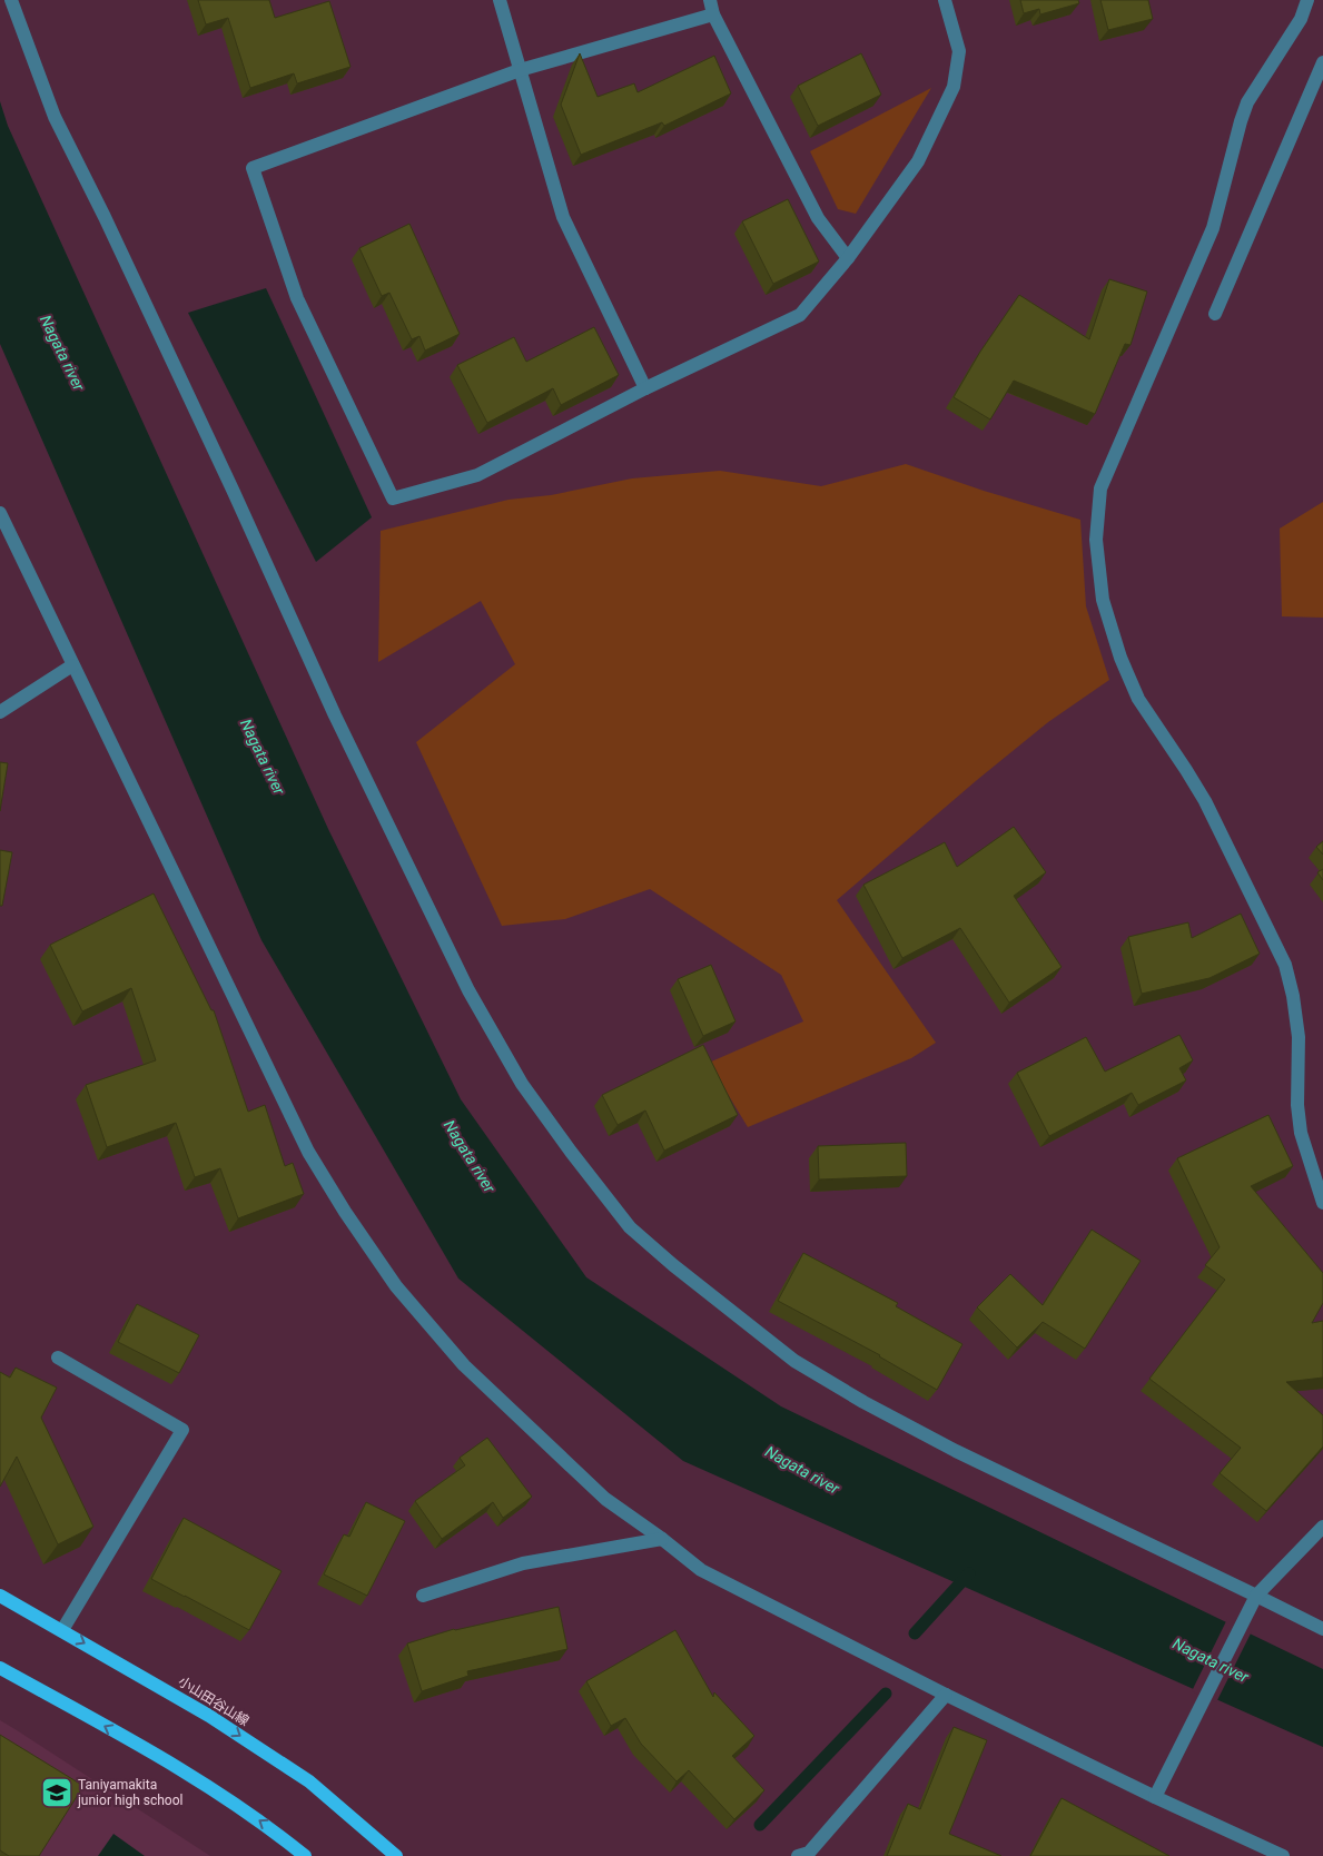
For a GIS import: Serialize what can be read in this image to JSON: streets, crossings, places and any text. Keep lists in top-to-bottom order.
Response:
{
  "streets": {
    "main road": ["小山田谷山線"]
  },
  "water": ["Nagata river"],
  "places": {
    "school or university": ["Taniyamakita junior high school"]
  }
}
